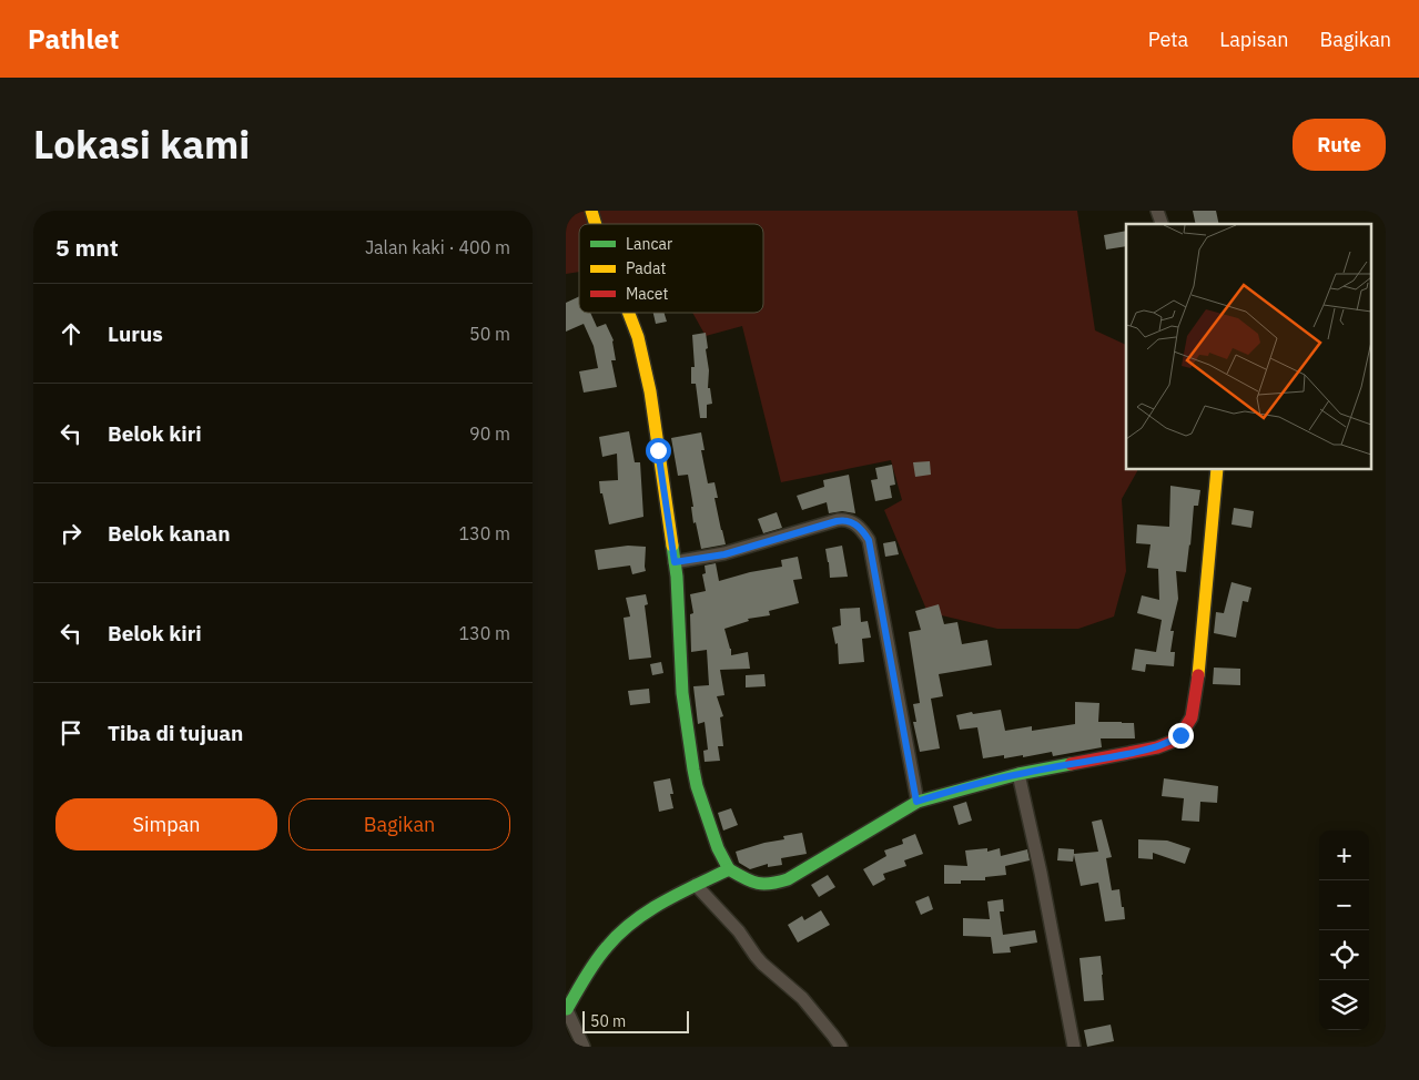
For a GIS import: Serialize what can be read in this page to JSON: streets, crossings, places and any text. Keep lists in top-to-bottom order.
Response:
{
  "legend": ["Lancar", "Padat", "Macet"],
  "scale_bar": "50 m",
  "page": {
    "header": "Pathlet",
    "nav": ["Peta", "Lapisan", "Bagikan"],
    "title": "Lokasi kami",
    "buttons": [
      "Rute",
      ["Simpan", "Bagikan"]
    ],
    "heading": ["5 mnt", "Jalan kaki · 400 m"],
    "list": [
      ["Lurus", "50 m"],
      ["Belok kiri", "90 m"],
      ["Belok kanan", "130 m"],
      ["Belok kiri", "130 m"],
      "Tiba di tujuan"
    ],
    "map_buttons": ["+", "−"],
    "scale": "50 m"
  }
}
